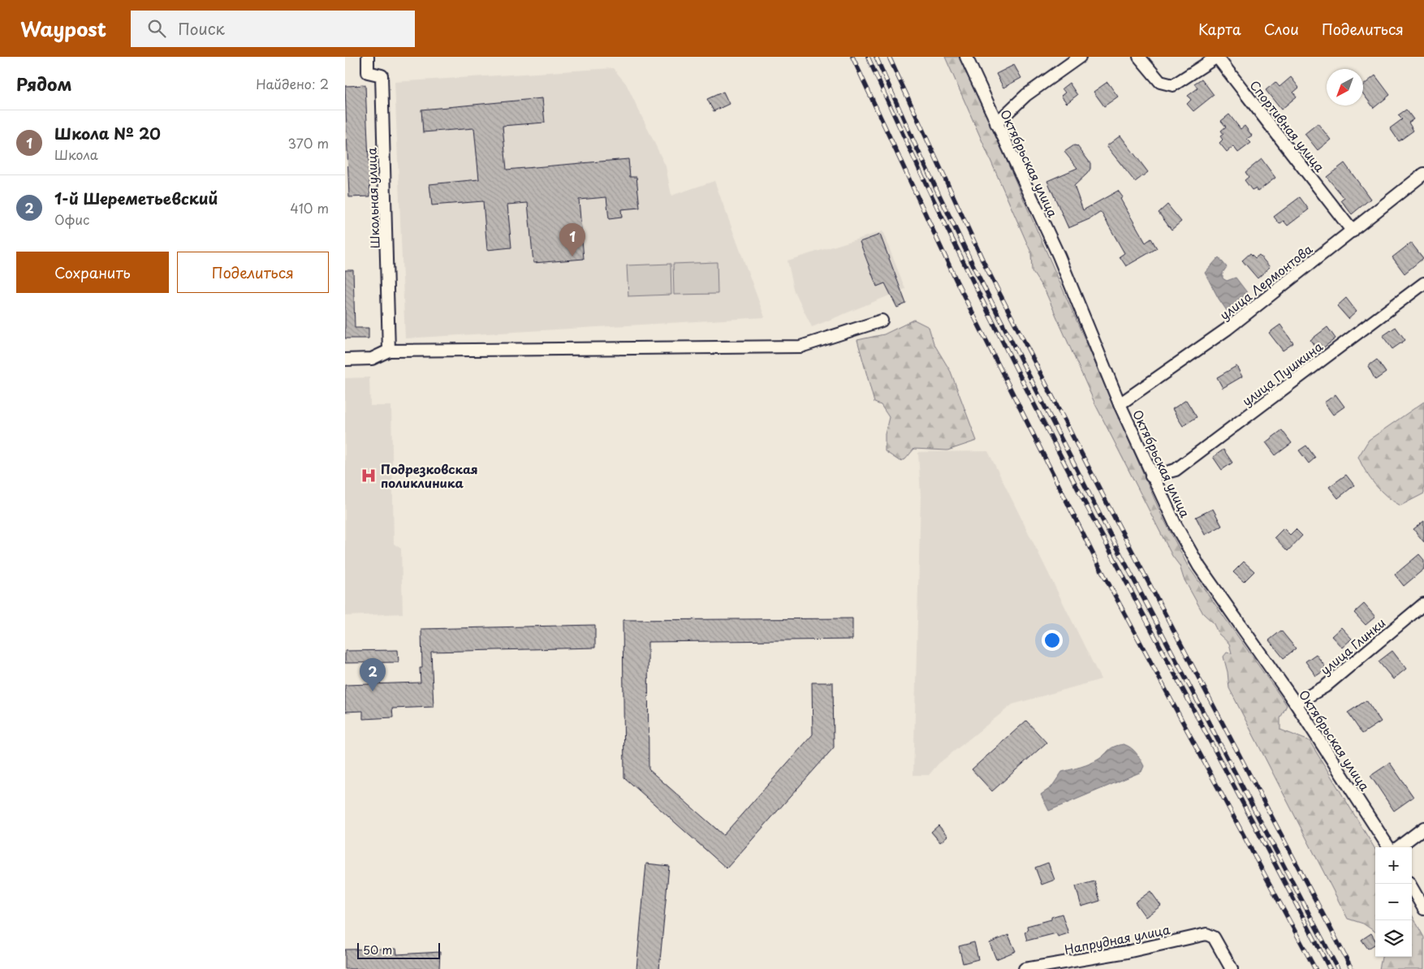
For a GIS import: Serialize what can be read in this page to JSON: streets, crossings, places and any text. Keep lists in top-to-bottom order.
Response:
{
  "streets": {
    "street": [
      "Спортивная улица",
      "Октябрьская улица",
      "Школьная улица",
      "улица Лермонтова",
      "улица Пушкина",
      "улица Глинки",
      "Напрудная улица"
    ]
  },
  "crossings": [
    ["Спортивная улица", "улица Лермонтова"],
    ["Октябрьская улица", "улица Лермонтова"],
    ["Октябрьская улица", "улица Пушкина"],
    ["Октябрьская улица", "улица Глинки"]
  ],
  "places": {
    "hospital": ["Подрезковская поликлиника"]
  },
  "scale_bar": "50 m",
  "north": "bottom left",
  "page": {
    "header": "Waypost",
    "search": "Поиск",
    "nav": ["Карта", "Слои", "Поделиться"],
    "heading": ["Рядом", "Найдено: 2"],
    "list": [
      {
        "mark": "1",
        "name": "Школа № 20",
        "note": "Школа",
        "value": "370 m"
      },
      {
        "mark": "2",
        "name": "1-й Шереметьевский",
        "note": "Офис",
        "value": "410 m"
      }
    ],
    "pins": ["1", "2"],
    "buttons": ["Сохранить", "Поделиться"],
    "map_buttons": ["+", "−"],
    "scale": "50 m"
  }
}
